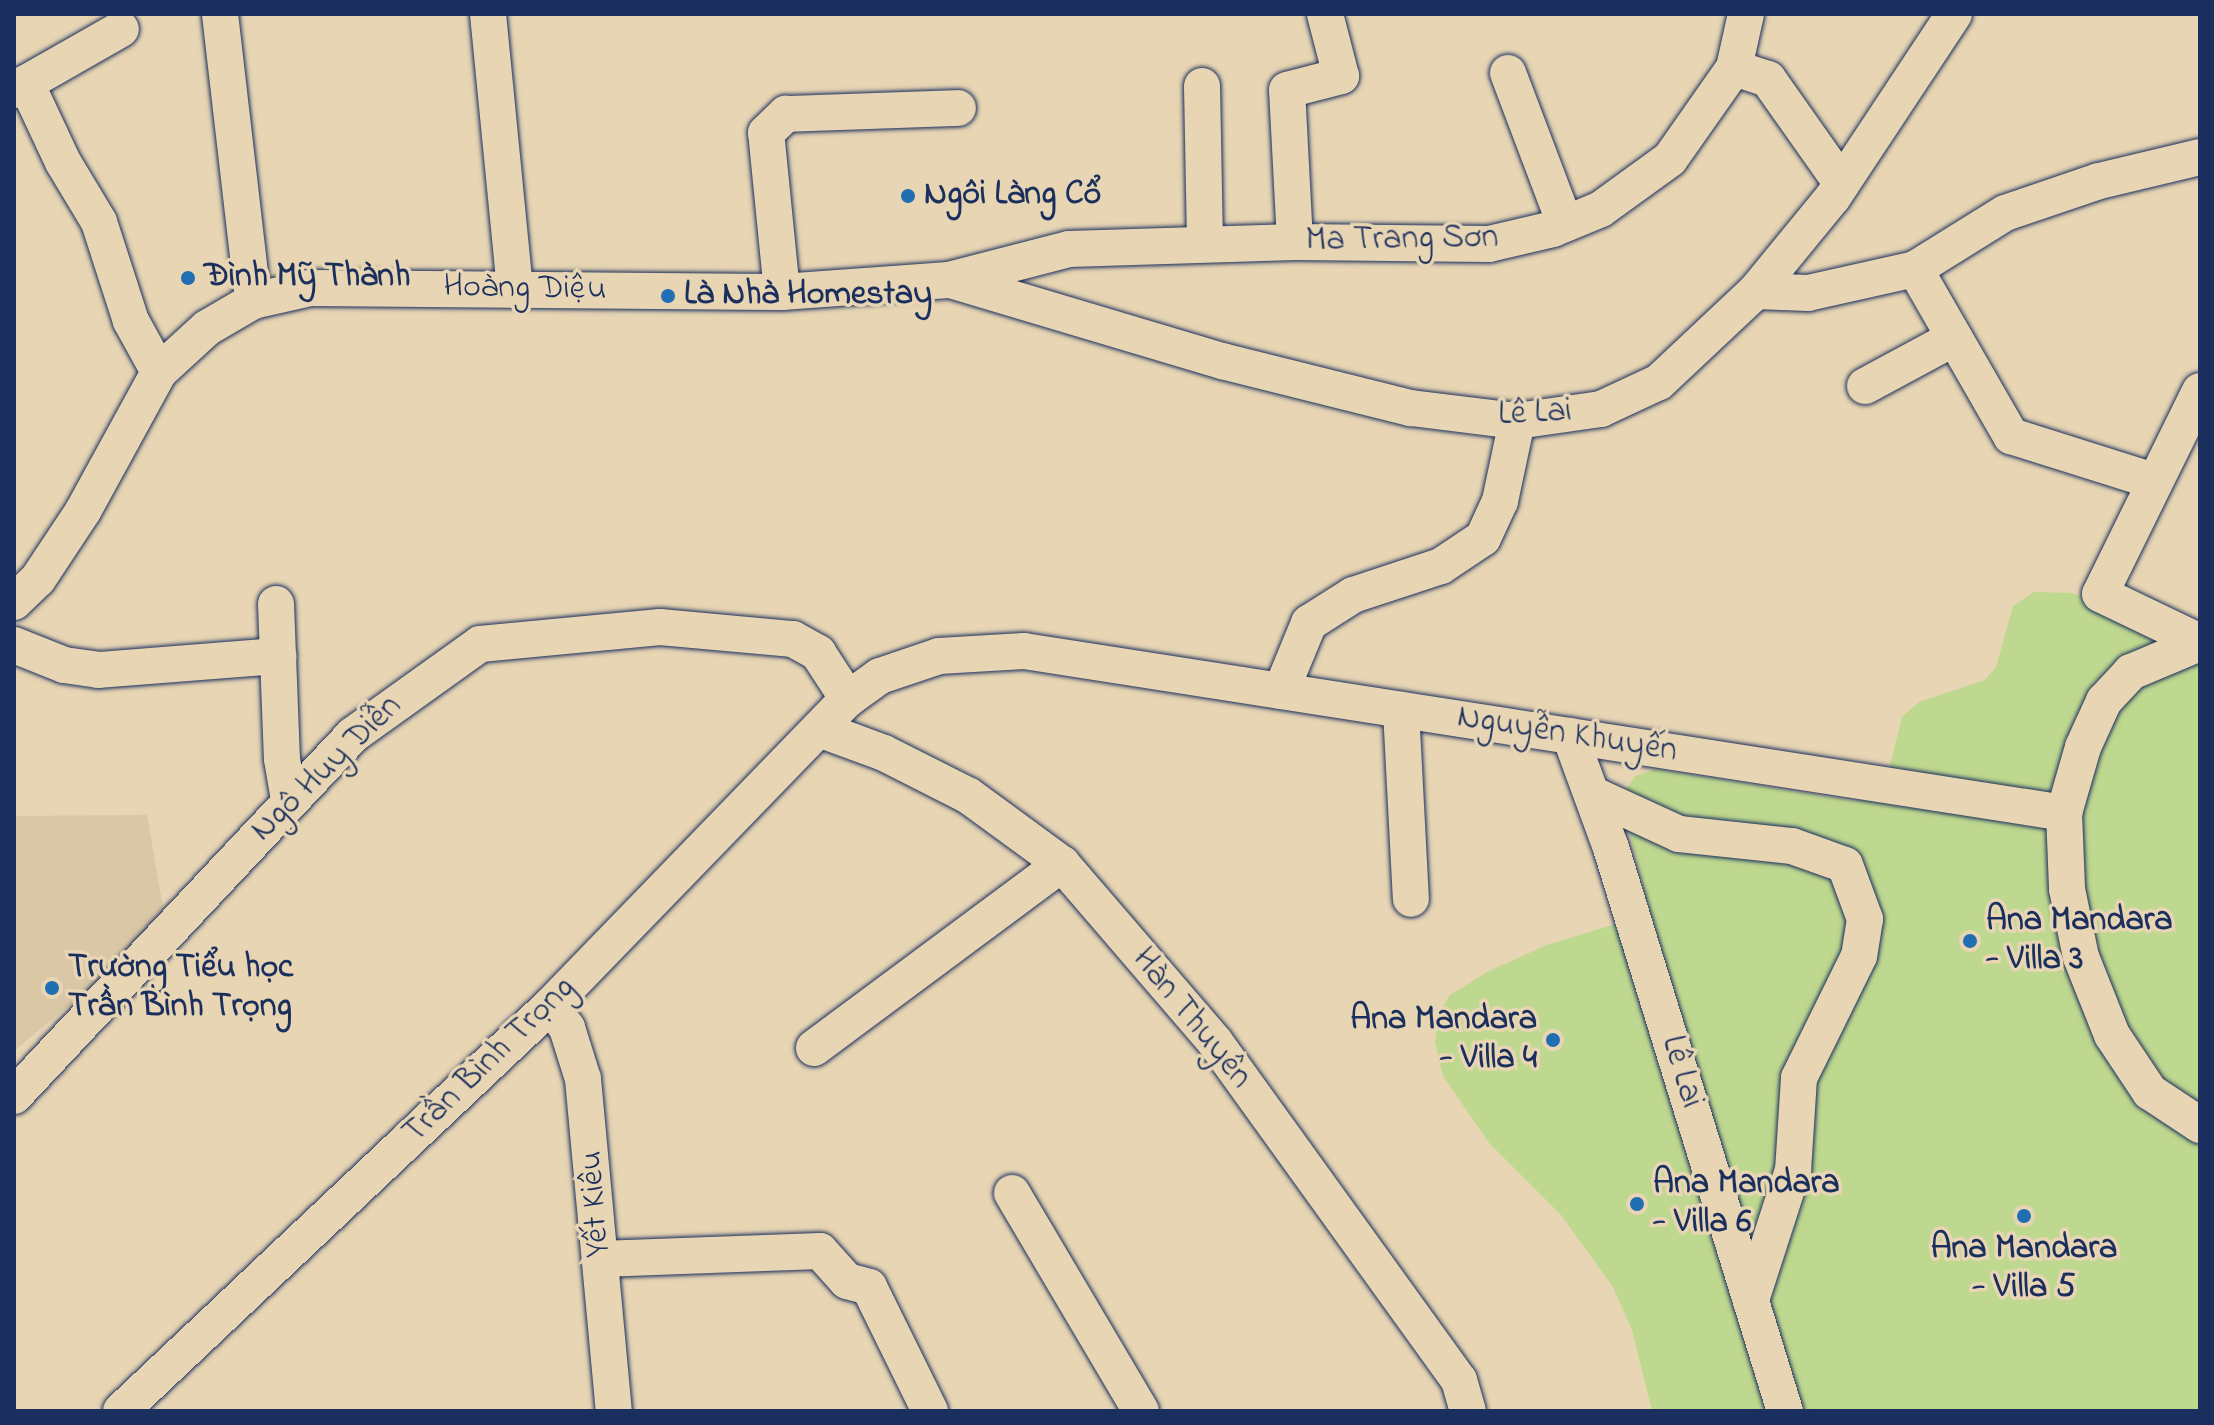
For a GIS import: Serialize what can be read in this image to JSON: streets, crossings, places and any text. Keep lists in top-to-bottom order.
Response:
{
  "streets": {
    "street": [
      "Ma Trang Sơn",
      "Hoàng Diệu",
      "Lê Lai",
      "Nguyễn Khuyến",
      "Ngô Huy Diễn",
      "Hàn Thuyên",
      "Trần Bình Trọng",
      "Yết Kiêu"
    ]
  },
  "crossings": [
    ["Ma Trang Sơn", "Hoàng Diệu"],
    ["Ma Trang Sơn", "Lê Lai"],
    ["Hoàng Diệu", "Lê Lai"],
    ["Lê Lai", "Nguyễn Khuyến"],
    ["Nguyễn Khuyến", "Ngô Huy Diễn"],
    ["Nguyễn Khuyến", "Trần Bình Trọng"],
    ["Ngô Huy Diễn", "Trần Bình Trọng"],
    ["Hàn Thuyên", "Trần Bình Trọng"],
    ["Trần Bình Trọng", "Yết Kiêu"]
  ],
  "places": [
    "Ngôi Làng Cổ",
    "Đình Mỹ Thành",
    "Là Nhà Homestay",
    "Ana Mandara - Villa 3",
    "Trường Tiểu học Trần Bình Trọng",
    "Ana Mandara - Villa 4",
    "Ana Mandara - Villa 6",
    "Ana Mandara - Villa 5"
  ]
}
